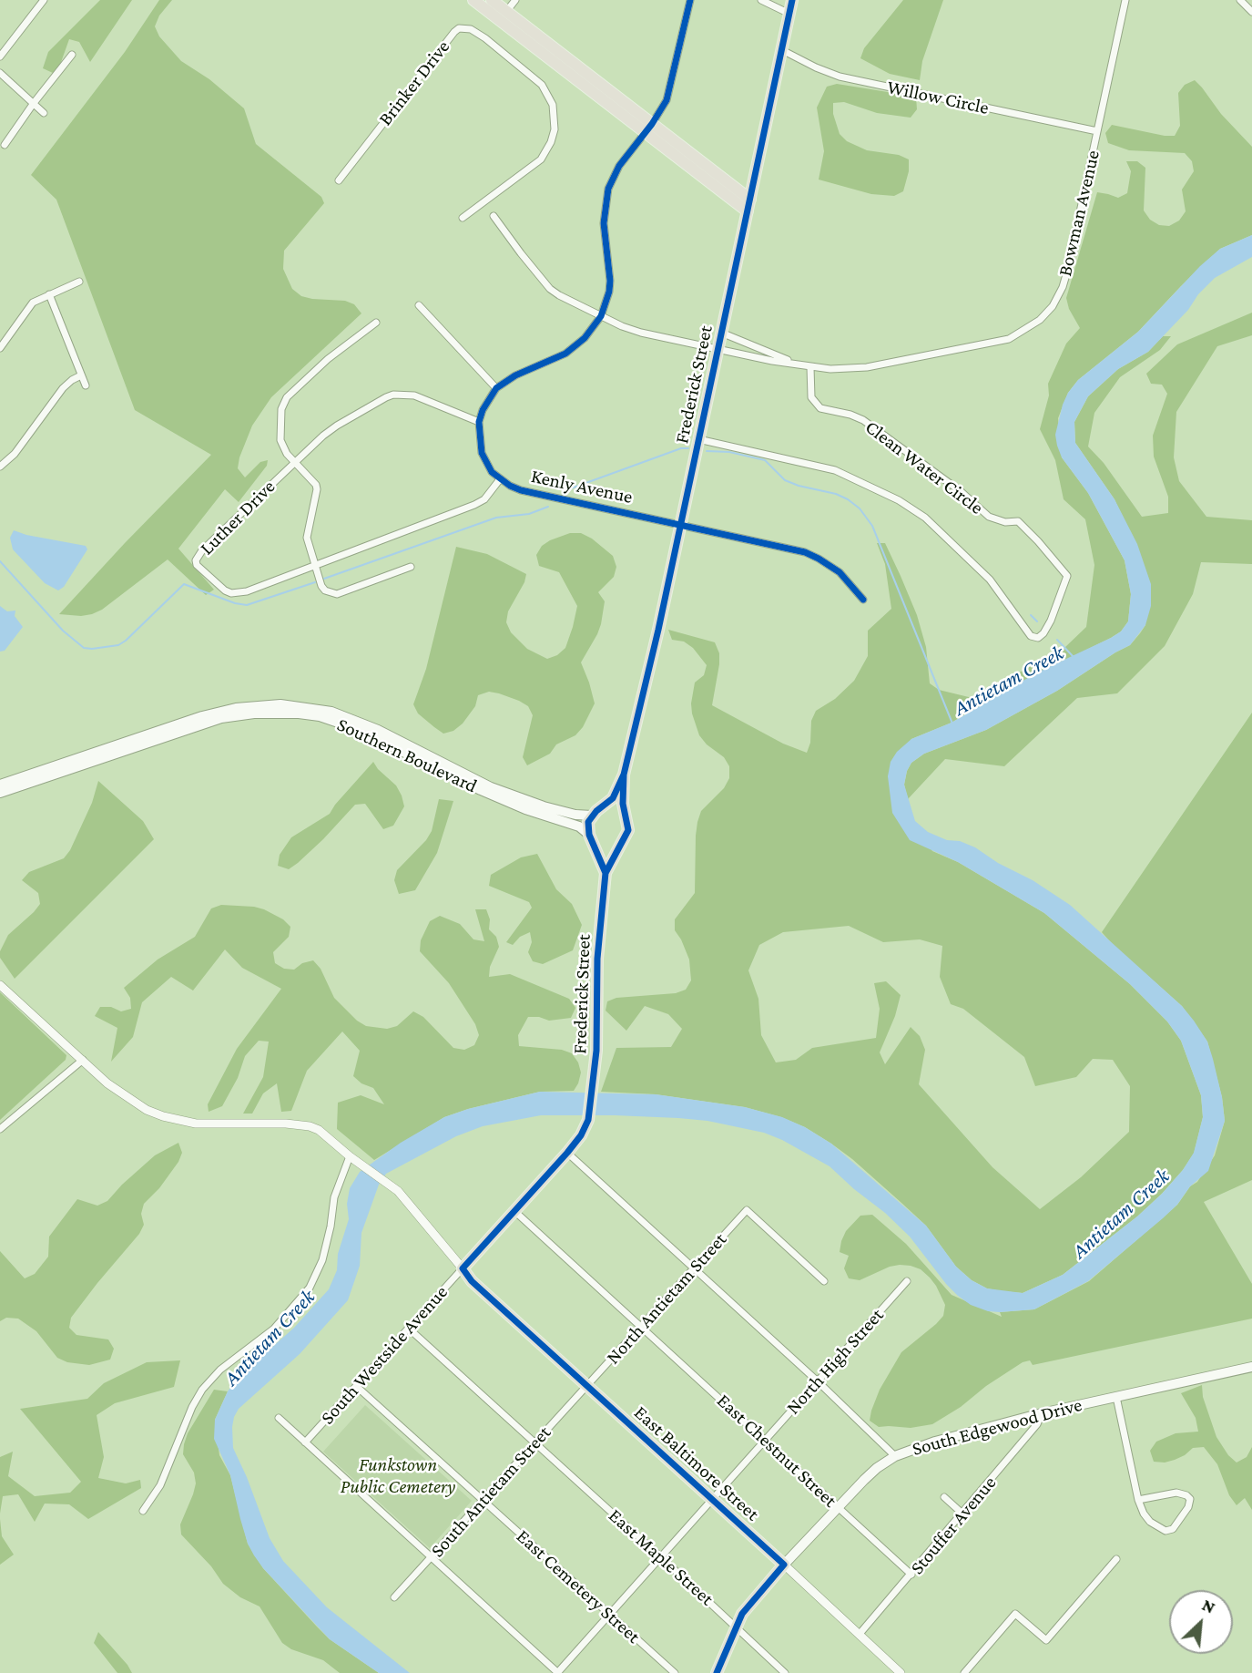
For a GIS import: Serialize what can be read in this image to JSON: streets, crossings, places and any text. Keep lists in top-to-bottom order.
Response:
{
  "streets": {
    "main road": [
      "Frederick Street",
      "Southern Boulevard",
      "South Edgewood Drive",
      "East Baltimore Street"
    ],
    "street": [
      "Brinker Drive",
      "Willow Circle",
      "Bowman Avenue",
      "Clean Water Circle",
      "Kenly Avenue",
      "Luther Drive",
      "North Antietam Street",
      "South Westside Avenue",
      "North High Street",
      "East Chestnut Street",
      "South Antietam Street",
      "Stouffer Avenue",
      "East Maple Street",
      "East Cemetery Street"
    ]
  },
  "crossings": [
    ["Willow Circle", "Bowman Avenue"],
    ["Willow Circle", "Frederick Street"],
    ["Bowman Avenue", "Frederick Street"],
    ["Bowman Avenue", "Clean Water Circle"],
    ["Frederick Street", "Clean Water Circle"],
    ["Frederick Street", "Kenly Avenue"],
    ["Frederick Street", "Southern Boulevard"],
    ["Kenly Avenue", "Luther Drive"],
    ["North Antietam Street", "East Chestnut Street"],
    ["North Antietam Street", "East Baltimore Street"],
    ["North Antietam Street", "South Antietam Street"],
    ["South Westside Avenue", "East Baltimore Street"],
    ["South Westside Avenue", "East Maple Street"],
    ["South Westside Avenue", "East Cemetery Street"],
    ["North High Street", "East Chestnut Street"],
    ["North High Street", "East Baltimore Street"],
    ["North High Street", "East Maple Street"],
    ["North High Street", "East Cemetery Street"],
    ["South Edgewood Drive", "East Chestnut Street"],
    ["South Edgewood Drive", "East Baltimore Street"],
    ["South Edgewood Drive", "Stouffer Avenue"],
    ["East Chestnut Street", "Stouffer Avenue"],
    ["East Baltimore Street", "South Antietam Street"],
    ["East Baltimore Street", "Stouffer Avenue"],
    ["South Antietam Street", "East Maple Street"],
    ["South Antietam Street", "East Cemetery Street"]
  ],
  "water": ["Antietam Creek"],
  "parks": ["Funkstown Public Cemetery"],
  "north": "top right"
}
